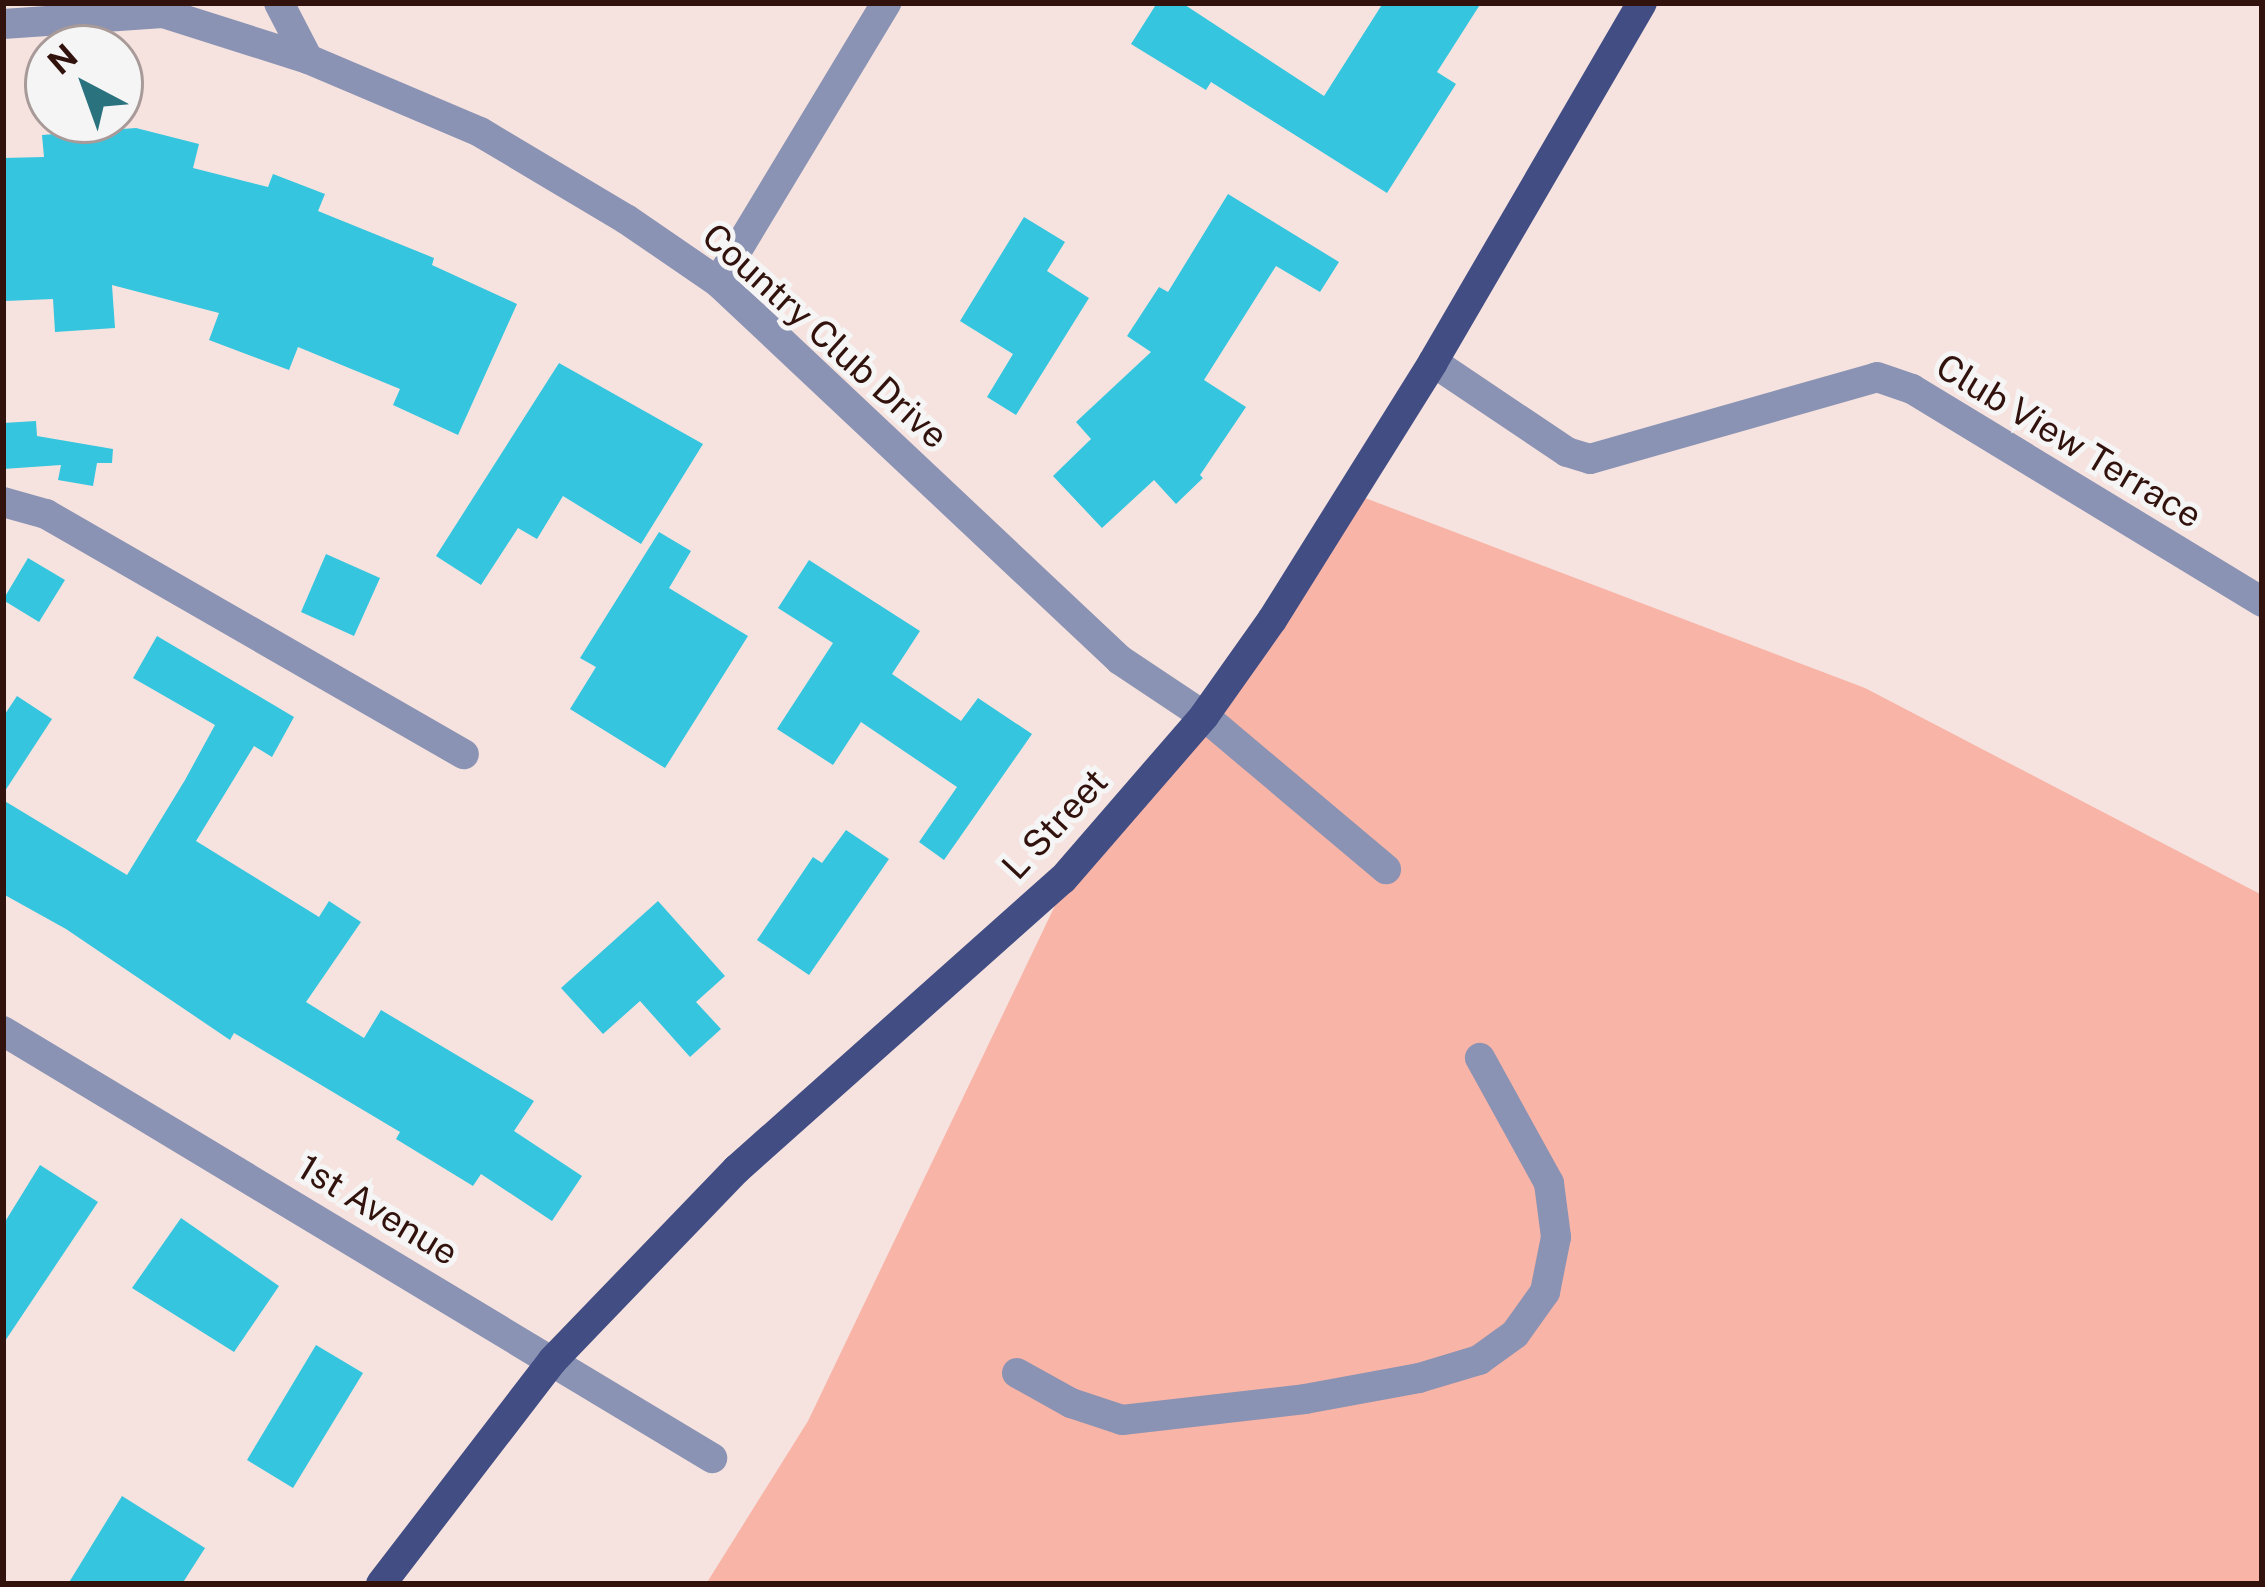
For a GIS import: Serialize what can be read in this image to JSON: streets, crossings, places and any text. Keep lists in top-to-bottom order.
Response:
{
  "streets": {
    "main road": ["L Street"],
    "street": ["Country Club Drive", "Club View Terrace", "1st Avenue"]
  },
  "crossings": [
    ["Country Club Drive", "L Street"],
    ["Club View Terrace", "L Street"],
    ["L Street", "1st Avenue"]
  ],
  "north": "top left"
}
